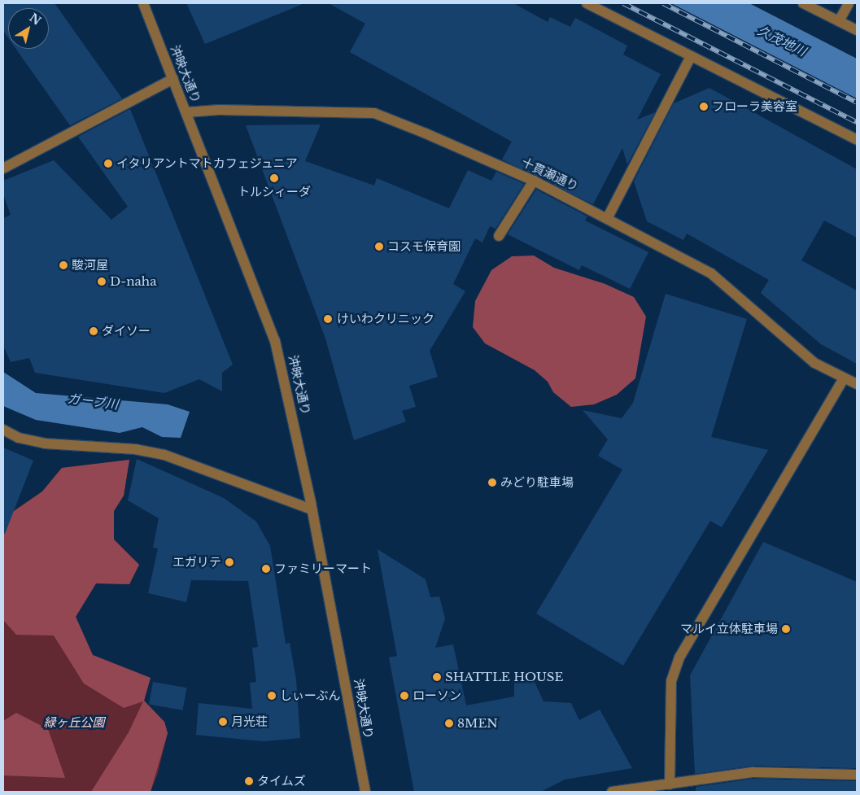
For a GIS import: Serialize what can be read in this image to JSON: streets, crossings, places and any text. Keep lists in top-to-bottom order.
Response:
{
  "streets": {
    "street": ["沖映大通り", "十貫瀬通り"]
  },
  "crossings": [
    ["沖映大通り", "十貫瀬通り"]
  ],
  "water": ["久茂地川", "ガーブ川"],
  "parks": ["緑ヶ丘公園"],
  "places": [
    "フローラ美容室",
    "イタリアントマトカフェジュニア",
    "トルシィーダ",
    "コスモ保育園",
    "駿河屋",
    "D-naha",
    "けいわクリニック",
    "ダイソー",
    "みどり駐車場",
    "エガリテ",
    "ファミリーマート",
    "マルイ立体駐車場",
    "SHATTLE HOUSE",
    "しぃーぶん",
    "ローソン",
    "月光荘",
    "8MEN",
    "タイムズ"
  ],
  "north": "top right"
}
